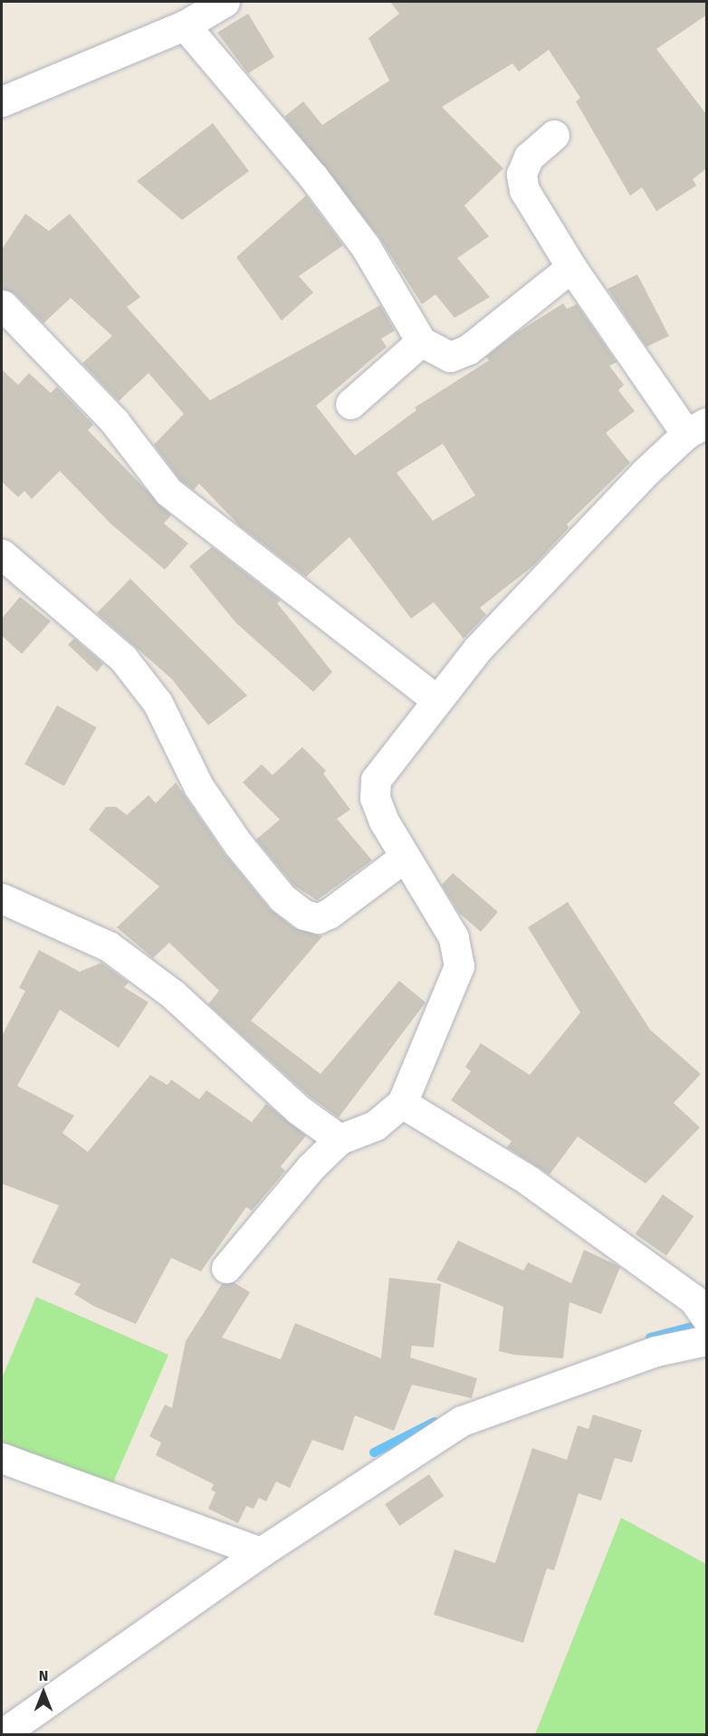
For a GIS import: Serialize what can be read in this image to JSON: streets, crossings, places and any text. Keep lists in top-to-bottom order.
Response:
{
  "north": "top"
}
